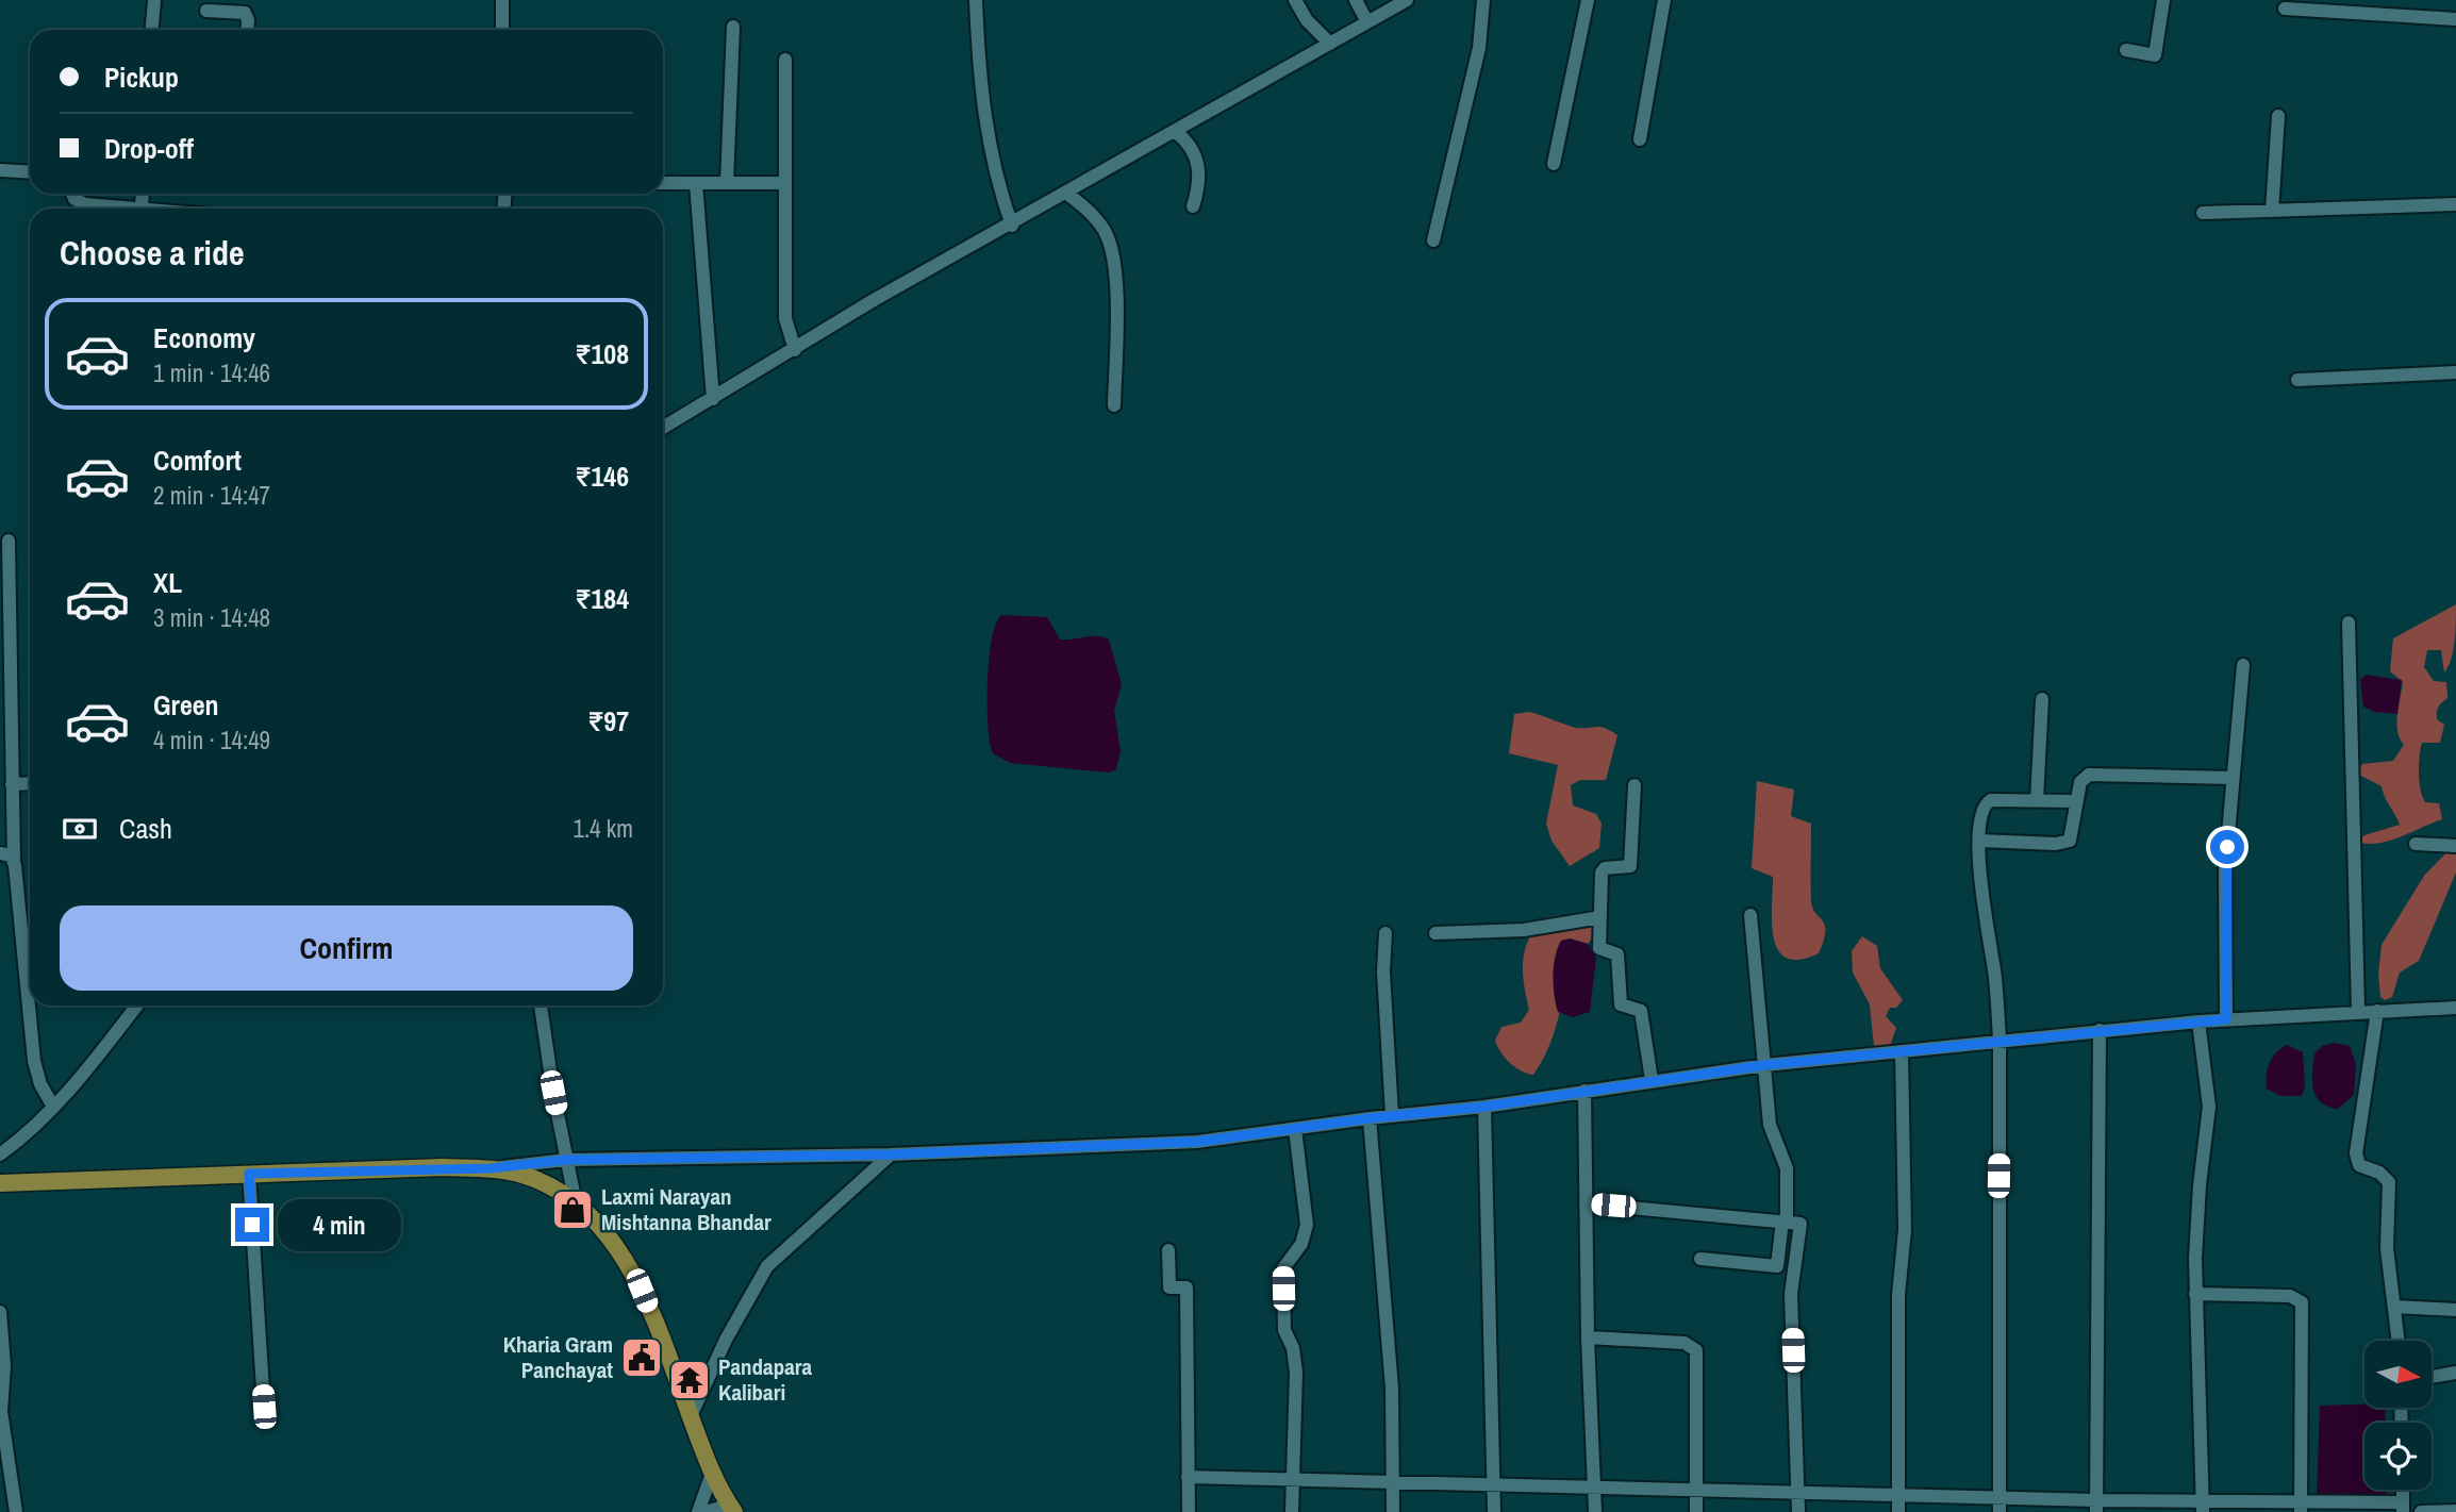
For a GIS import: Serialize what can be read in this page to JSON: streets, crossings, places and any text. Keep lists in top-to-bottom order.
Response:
{
  "places": {
    "shop": ["Laxmi Narayan Mishtanna Bhandar"],
    "public building": ["Kharia Gram Panchayat"],
    "temple": ["Pandapara Kalibari"]
  },
  "north": "right",
  "page": {
    "banner": ["Pickup", "Drop-off"],
    "heading": "Choose a ride",
    "list": [
      {
        "name": "Economy",
        "note": "1 min · 14:46",
        "value": "₹108"
      },
      {
        "name": "Comfort",
        "note": "2 min · 14:47",
        "value": "₹146"
      },
      {
        "name": "XL",
        "note": "3 min · 14:48",
        "value": "₹184"
      },
      {
        "name": "Green",
        "note": "4 min · 14:49",
        "value": "₹97"
      }
    ],
    "pay": ["Cash", "1.4 km"],
    "buttons": "Confirm",
    "bubble": "4 min"
  }
}
